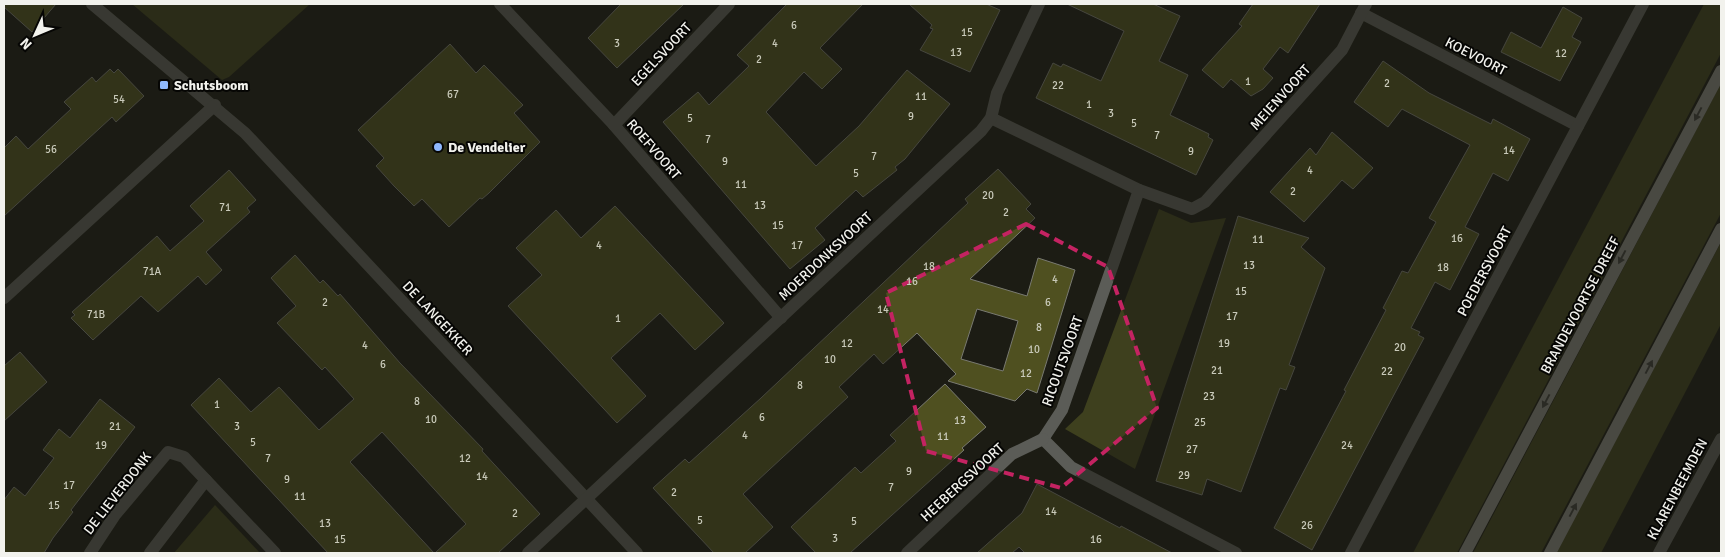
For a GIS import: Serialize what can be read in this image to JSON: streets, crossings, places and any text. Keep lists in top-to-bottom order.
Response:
{
  "streets": {
    "main road": ["BRANDEVOORTSE DREEF"],
    "street": [
      "EGELSVOORT",
      "KOEVOORT",
      "MEIENVOORT",
      "ROEFVOORT",
      "MOERDONKSVOORT",
      "POEDERSVOORT",
      "DE LANGEKKER",
      "RICOUTSVOORT",
      "HEEBERGSVOORT",
      "KLARENBEEMDEN",
      "DE LIEVERDONK"
    ]
  },
  "crossings": [
    ["EGELSVOORT", "ROEFVOORT"],
    ["KOEVOORT", "MEIENVOORT"],
    ["KOEVOORT", "POEDERSVOORT"],
    ["MEIENVOORT", "RICOUTSVOORT"],
    ["ROEFVOORT", "MOERDONKSVOORT"],
    ["MOERDONKSVOORT", "DE LANGEKKER"],
    ["RICOUTSVOORT", "HEEBERGSVOORT"]
  ],
  "places": {
    "transit": ["Schutsboom"],
    "other": ["De Vendelier"]
  },
  "house_numbers": [
    "6",
    "15",
    "3",
    "4",
    "13",
    "12",
    "2",
    "1",
    "2",
    "22",
    "67",
    "11",
    "54",
    "1",
    "3",
    "9",
    "5",
    "5",
    "7",
    "7",
    "56",
    "14",
    "9",
    "7",
    "9",
    "4",
    "5",
    "11",
    "2",
    "20",
    "13",
    "71",
    "2",
    "15",
    "16",
    "11",
    "4",
    "17",
    "13",
    "18",
    "18",
    "71A",
    "4",
    "16",
    "15",
    "2",
    "6",
    "14",
    "71B",
    "17",
    "1",
    "8",
    "12",
    "19",
    "4",
    "20",
    "10",
    "10",
    "6",
    "21",
    "22",
    "12",
    "8",
    "23",
    "8",
    "1",
    "6",
    "10",
    "13",
    "25",
    "21",
    "3",
    "4",
    "11",
    "5",
    "19",
    "24",
    "27",
    "7",
    "12",
    "9",
    "29",
    "14",
    "9",
    "17",
    "7",
    "2",
    "11",
    "15",
    "14",
    "2",
    "5",
    "5",
    "13",
    "26",
    "3",
    "15",
    "16"
  ],
  "north": "bottom left"
}
